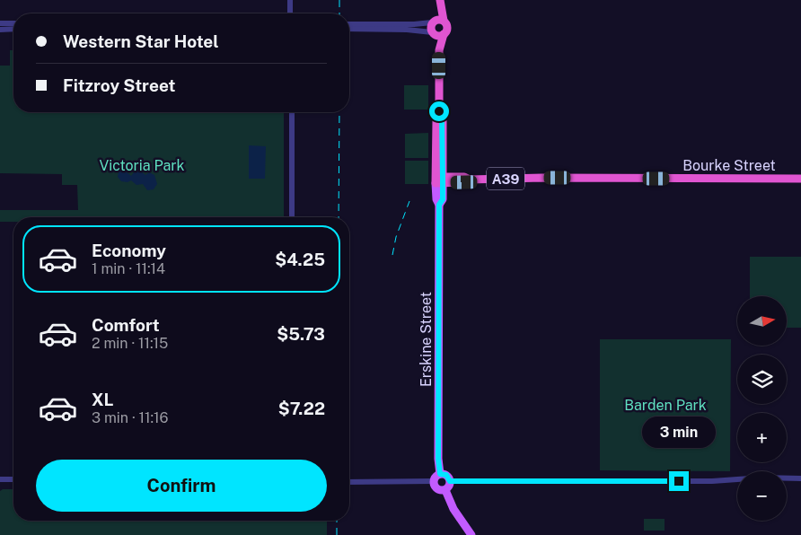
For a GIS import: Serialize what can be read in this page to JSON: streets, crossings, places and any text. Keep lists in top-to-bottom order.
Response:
{
  "streets": {
    "highway": ["Bourke Street", "A39", "Erskine Street"]
  },
  "crossings": [
    ["Bourke Street", "Erskine Street"]
  ],
  "parks": ["Victoria Park", "Barden Park"],
  "north": "right",
  "page": {
    "banner": ["Western Star Hotel", "Fitzroy Street"],
    "list": [
      {
        "name": "Economy",
        "note": "1 min · 11:14",
        "value": "$4.25"
      },
      {
        "name": "Comfort",
        "note": "2 min · 11:15",
        "value": "$5.73"
      },
      {
        "name": "XL",
        "note": "3 min · 11:16",
        "value": "$7.22"
      }
    ],
    "map_buttons": ["+", "−"],
    "bubble": "3 min",
    "buttons": "Confirm"
  }
}
